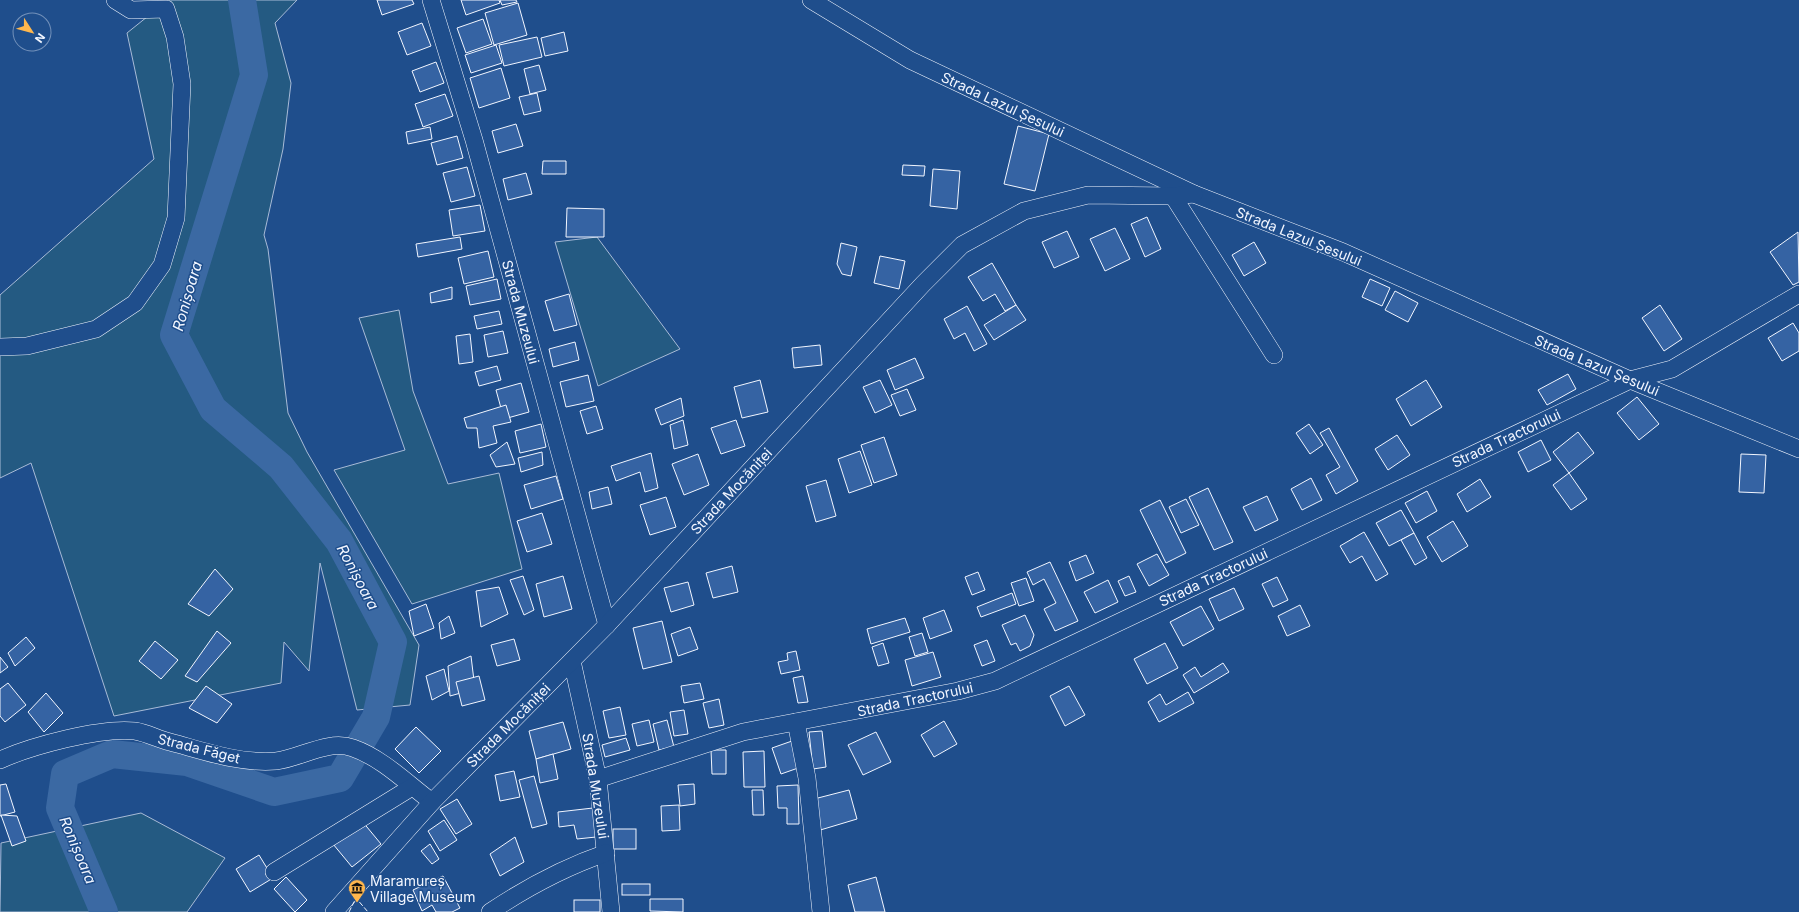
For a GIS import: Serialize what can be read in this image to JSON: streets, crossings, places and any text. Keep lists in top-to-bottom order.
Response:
{
  "streets": {
    "street": [
      "Strada Lazul Șesului",
      "Strada Muzeului",
      "Strada Tractorului",
      "Strada Mocăniței",
      "Strada Făget"
    ]
  },
  "crossings": [
    ["Strada Lazul Șesului", "Strada Tractorului"],
    ["Strada Lazul Șesului", "Strada Mocăniței"],
    ["Strada Muzeului", "Strada Tractorului"],
    ["Strada Muzeului", "Strada Mocăniței"],
    ["Strada Mocăniței", "Strada Făget"]
  ],
  "water": ["Ronișoara"],
  "places": {
    "museum": ["Maramureș Village Museum"]
  },
  "north": "bottom right"
}
